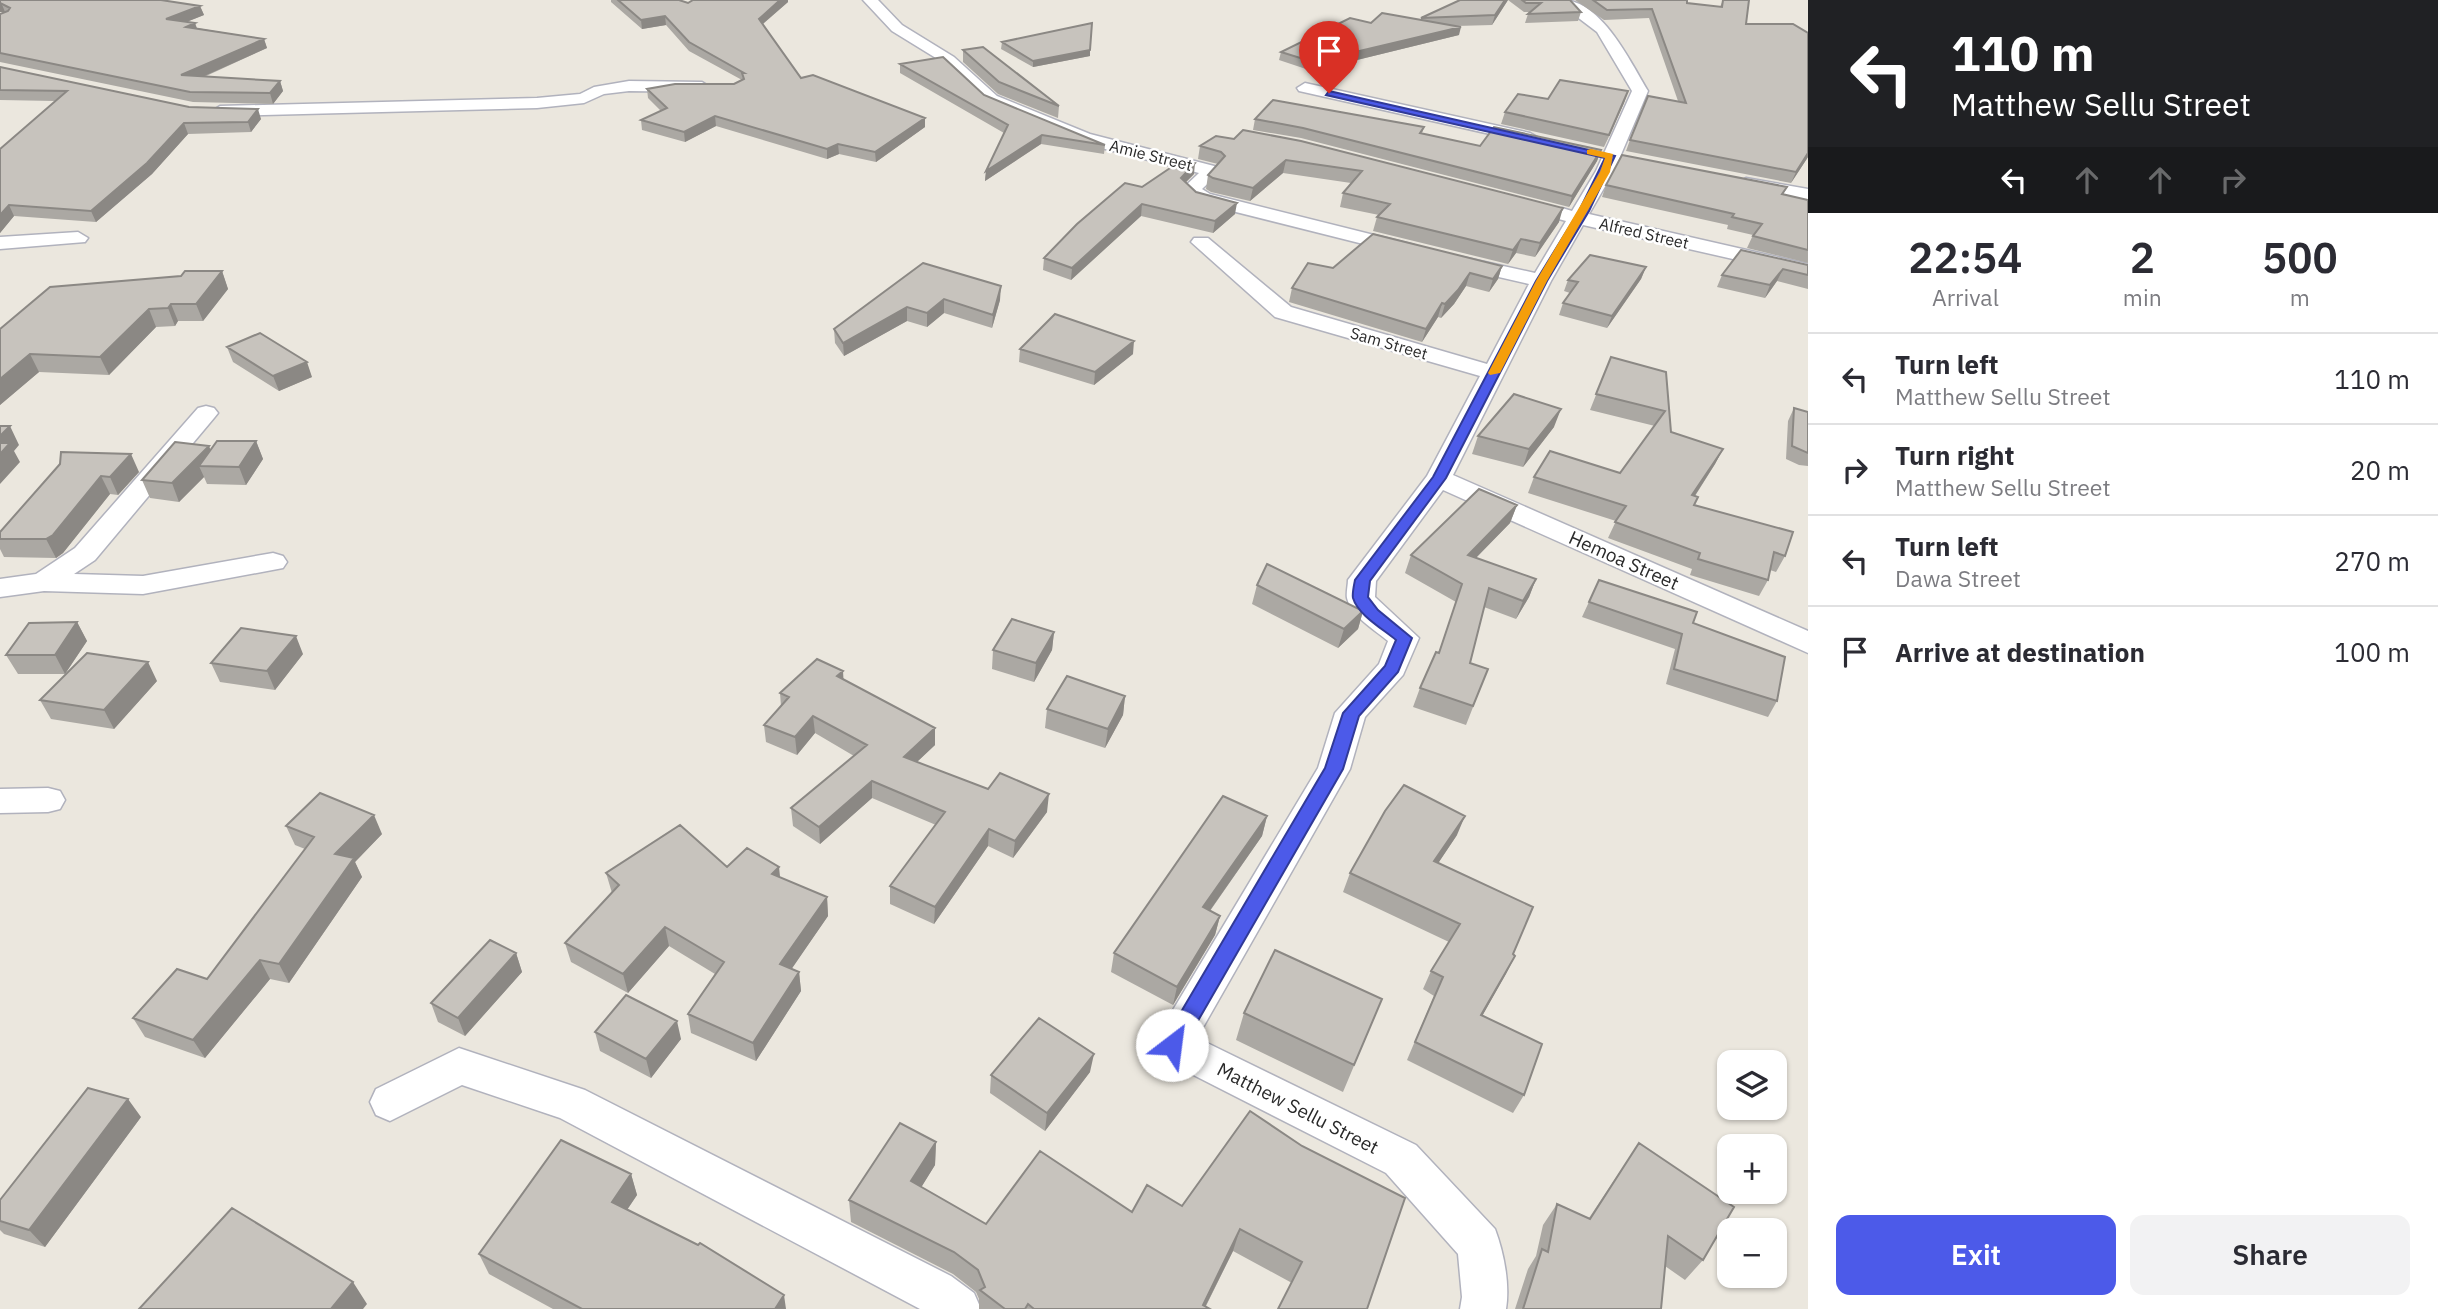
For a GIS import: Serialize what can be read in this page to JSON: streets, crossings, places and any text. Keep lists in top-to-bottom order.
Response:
{
  "streets": {
    "street": [
      "Amie Street",
      "Alfred Street",
      "Sam Street",
      "Hemoa Street",
      "Matthew Sellu Street"
    ]
  },
  "crossings": [
    ["Alfred Street", "Matthew Sellu Street"],
    ["Sam Street", "Matthew Sellu Street"],
    ["Hemoa Street", "Matthew Sellu Street"]
  ],
  "page": {
    "turn": ["110 m", "Matthew Sellu Street"],
    "eta": [
      "22:54",
      "Arrival",
      "2",
      "min",
      "500",
      "m"
    ],
    "list": [
      {
        "name": "Turn left",
        "note": "Matthew Sellu Street",
        "value": "110 m"
      },
      {
        "name": "Turn right",
        "note": "Matthew Sellu Street",
        "value": "20 m"
      },
      {
        "name": "Turn left",
        "note": "Dawa Street",
        "value": "270 m"
      },
      {
        "name": "Arrive at destination",
        "value": "100 m"
      }
    ],
    "map_buttons": ["+", "−"],
    "buttons": ["Exit", "Share"]
  }
}
